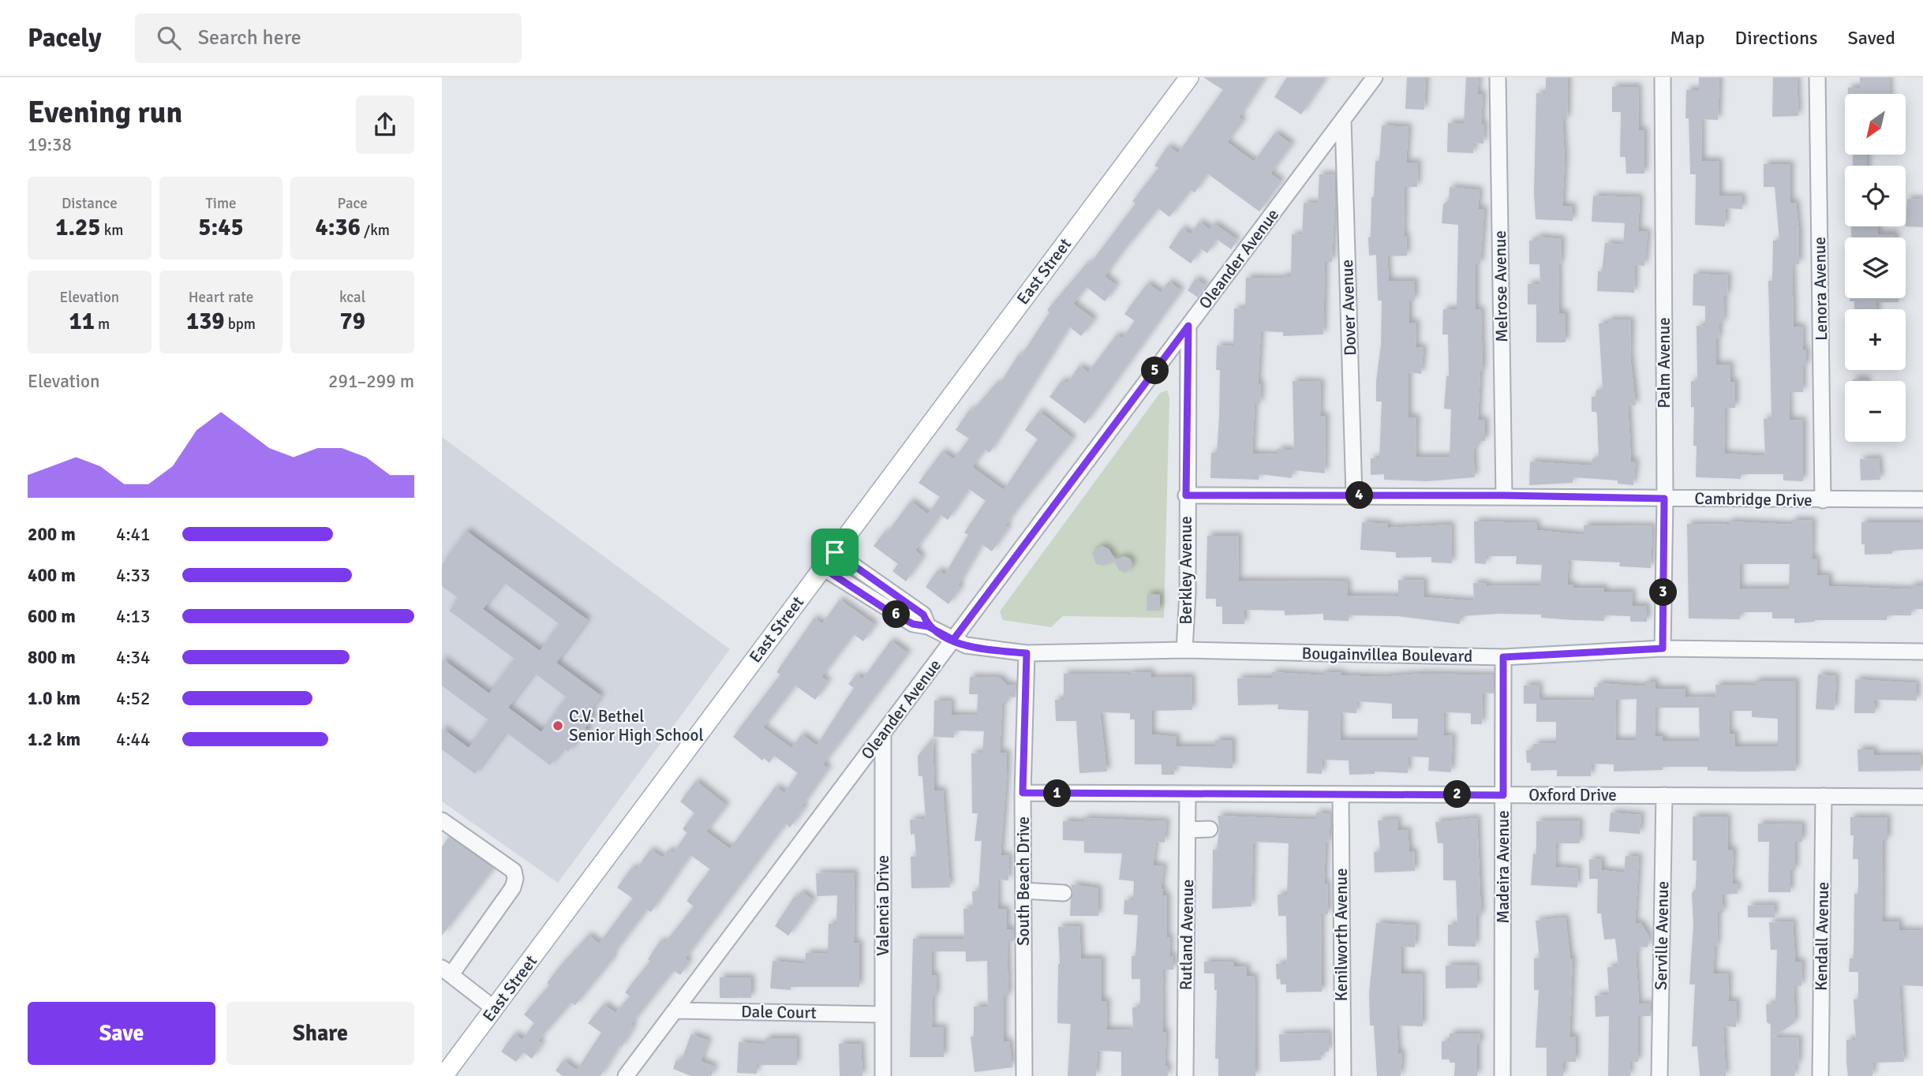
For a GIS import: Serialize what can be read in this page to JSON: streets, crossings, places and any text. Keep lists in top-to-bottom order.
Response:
{
  "streets": {
    "main road": ["East Street"],
    "street": [
      "Oleander Avenue",
      "Melrose Avenue",
      "Lenora Avenue",
      "Dover Avenue",
      "Palm Avenue",
      "Cambridge Drive",
      "Berkley Avenue",
      "Bougainvillea Boulevard",
      "Oxford Drive",
      "Madeira Avenue",
      "South Beach Drive",
      "Valencia Drive",
      "Rutland Avenue",
      "Kenilworth Avenue",
      "Serville Avenue",
      "Kendall Avenue",
      "Dale Court"
    ]
  },
  "crossings": [
    ["Oleander Avenue", "Dover Avenue"],
    ["Oleander Avenue", "Berkley Avenue"],
    ["Oleander Avenue", "Bougainvillea Boulevard"],
    ["Oleander Avenue", "Valencia Drive"],
    ["Oleander Avenue", "Dale Court"],
    ["Melrose Avenue", "Cambridge Drive"],
    ["Lenora Avenue", "Cambridge Drive"],
    ["Dover Avenue", "Cambridge Drive"],
    ["Palm Avenue", "Cambridge Drive"],
    ["Palm Avenue", "Bougainvillea Boulevard"],
    ["Cambridge Drive", "Berkley Avenue"],
    ["Berkley Avenue", "Bougainvillea Boulevard"],
    ["Bougainvillea Boulevard", "Madeira Avenue"],
    ["Bougainvillea Boulevard", "South Beach Drive"],
    ["Oxford Drive", "Madeira Avenue"],
    ["Oxford Drive", "South Beach Drive"],
    ["Oxford Drive", "Rutland Avenue"],
    ["Oxford Drive", "Kenilworth Avenue"],
    ["Oxford Drive", "Serville Avenue"],
    ["Oxford Drive", "Kendall Avenue"],
    ["Valencia Drive", "Dale Court"]
  ],
  "places": ["C.V. Bethel Senior High School"],
  "north": "bottom left",
  "page": {
    "header": "Pacely",
    "search": "Search here",
    "nav": ["Map", "Directions", "Saved"],
    "heading": ["Evening run", "19:38"],
    "map_buttons": ["+", "−"],
    "stats": [
      ["Distance", "1.25 km"],
      ["Time", "5:45"],
      ["Pace", "4:36 /km"],
      ["Elevation", "11 m"],
      ["Heart rate", "139 bpm"],
      ["kcal", "79"]
    ],
    "pins": [
      "5",
      "4",
      "3",
      "6",
      "1",
      "2"
    ],
    "chart": ["Elevation", "291–299 m"],
    "list": [
      {
        "name": "200 m",
        "note": "4:41"
      },
      {
        "name": "400 m",
        "note": "4:33"
      },
      {
        "name": "600 m",
        "note": "4:13"
      },
      {
        "name": "800 m",
        "note": "4:34"
      },
      {
        "name": "1.0 km",
        "note": "4:52"
      },
      {
        "name": "1.2 km",
        "note": "4:44"
      }
    ],
    "buttons": ["Save", "Share"]
  }
}
